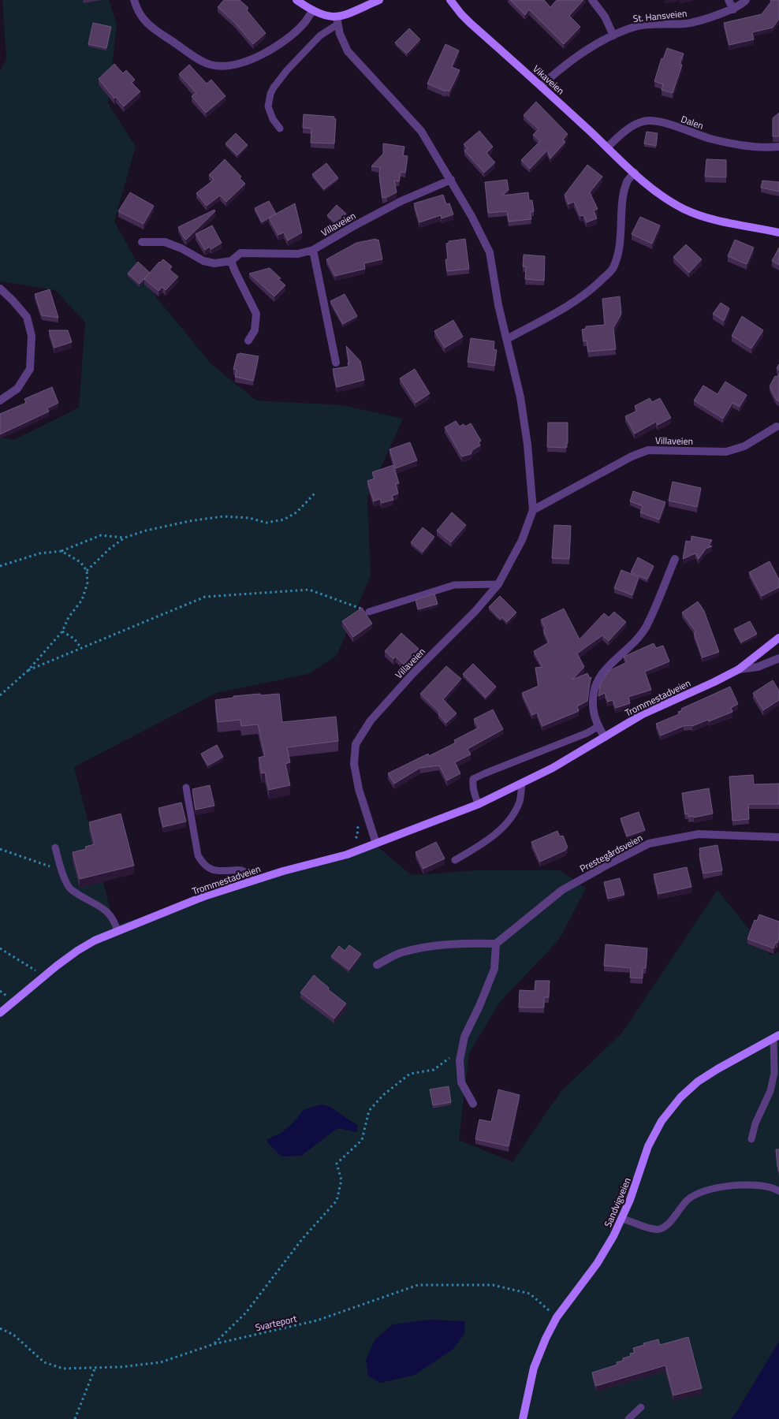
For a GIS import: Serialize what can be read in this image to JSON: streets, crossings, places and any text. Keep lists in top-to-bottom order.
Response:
{
  "streets": {
    "main road": ["Vikaveien", "Trommestadveien", "Sandvigveien"],
    "street": [
      "St. Hansveien",
      "Dalen",
      "Villaveien",
      "Prestegårdsveien"
    ],
    "path": ["Svarteport"]
  },
  "crossings": [
    ["St. Hansveien", "Vikaveien"],
    ["Vikaveien", "Dalen"],
    ["Villaveien", "Trommestadveien"],
    ["Sandvigveien", "Svarteport"]
  ]
}
